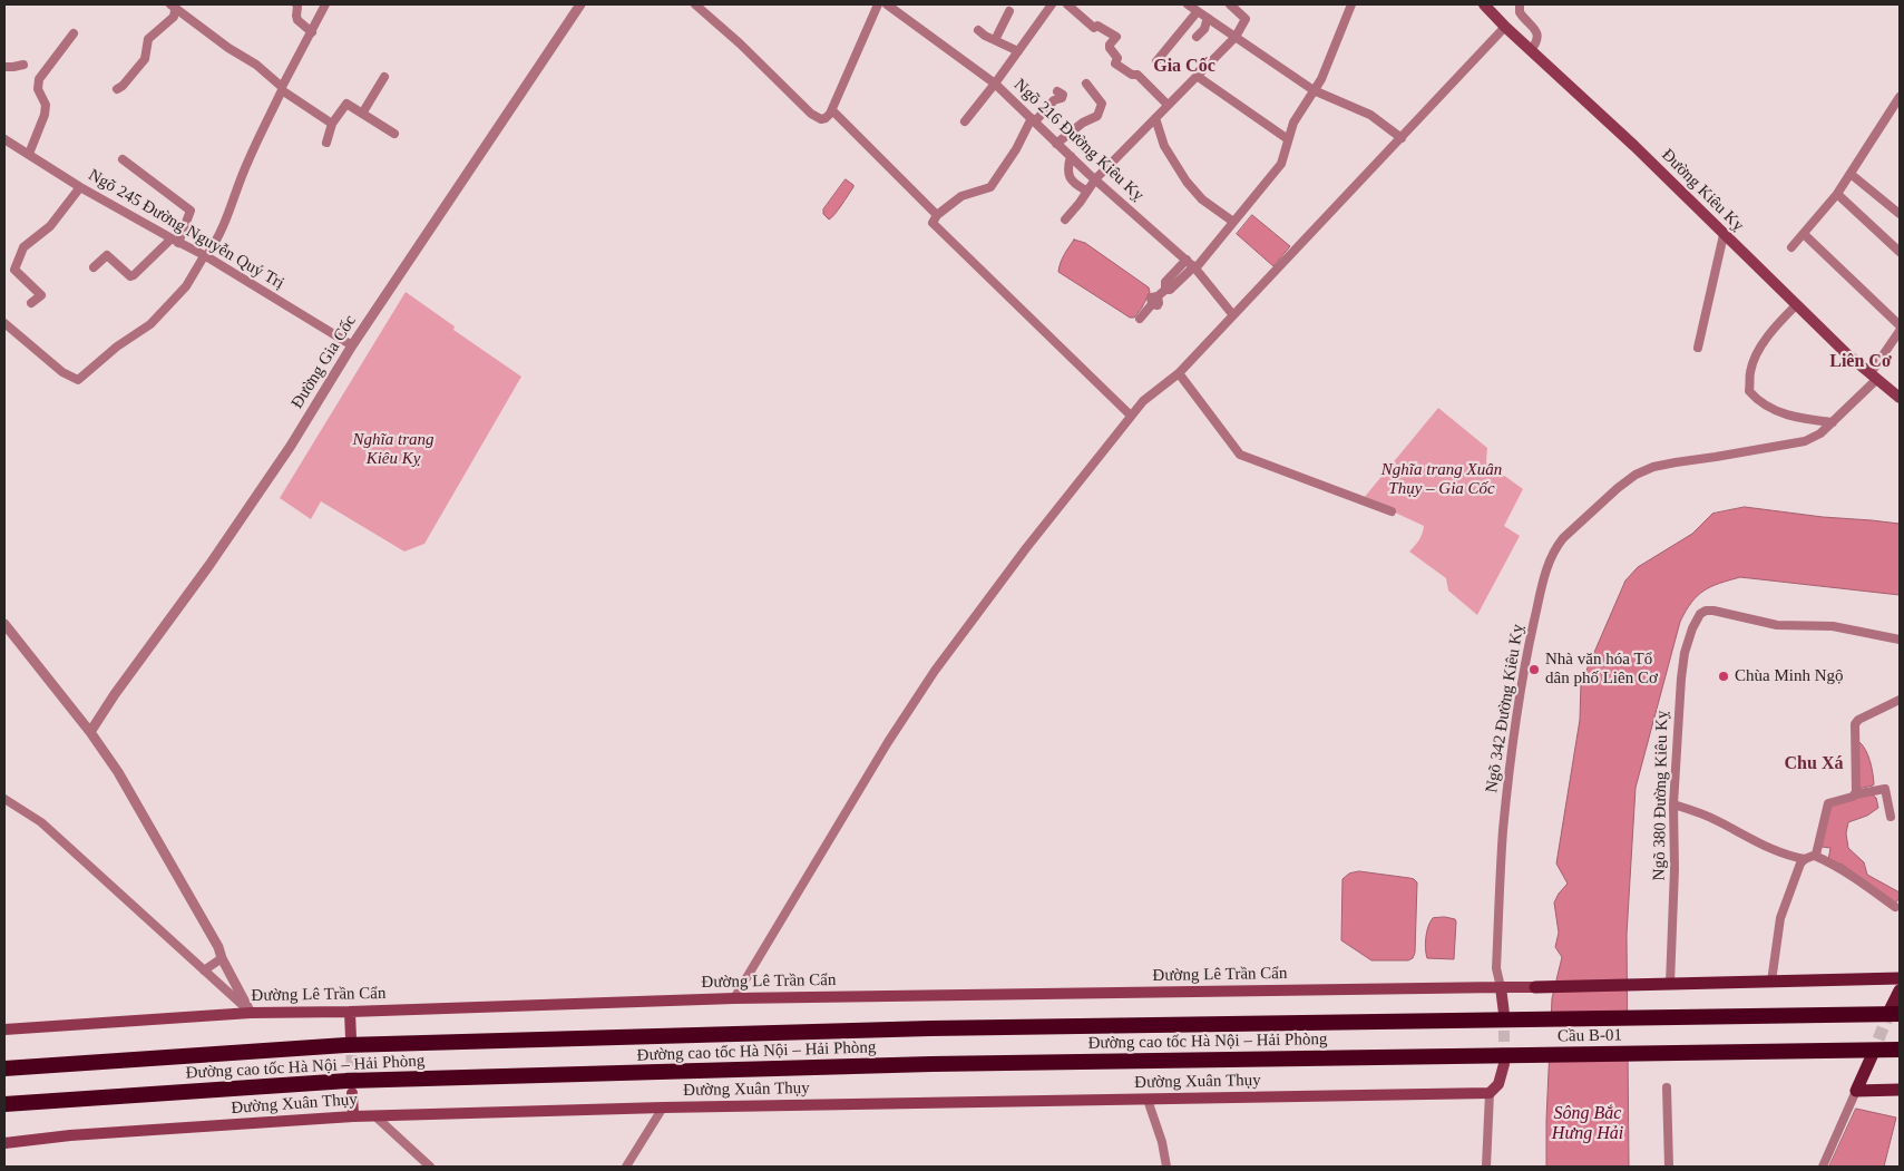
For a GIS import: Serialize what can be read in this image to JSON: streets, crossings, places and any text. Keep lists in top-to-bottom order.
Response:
{
  "streets": {
    "highway": ["Cầu B-01", "Đường cao tốc Hà Nội – Hải Phòng"],
    "main road": ["Đường Kiêu Kỵ", "Đường Lê Trần Cẩn", "Đường Xuân Thụy"],
    "street": [
      "Ngõ 216 Đường Kiêu Kỵ",
      "Ngõ 245 Đường Nguyễn Quý Trị",
      "Đường Gia Cốc",
      "Ngõ 342 Đường Kiêu Kỵ",
      "Ngõ 380 Đường Kiêu Kỵ"
    ]
  },
  "crossings": [
    ["Đường Kiêu Kỵ", "Ngõ 342 Đường Kiêu Kỵ"],
    ["Ngõ 245 Đường Nguyễn Quý Trị", "Đường Gia Cốc"],
    ["Ngõ 342 Đường Kiêu Kỵ", "Đường Lê Trần Cẩn"],
    ["Cầu B-01", "Đường cao tốc Hà Nội – Hải Phòng"]
  ],
  "districts": ["Gia Cốc", "Liên Cơ", "Chu Xá"],
  "water": ["Sông Bắc Hưng Hải"],
  "parks": ["Nghĩa trang Kiêu Kỵ", "Nghĩa trang Xuân Thụy – Gia Cốc"],
  "places": ["Nhà văn hóa Tổ dân phố Liên Cơ", "Chùa Minh Ngộ"]
}
